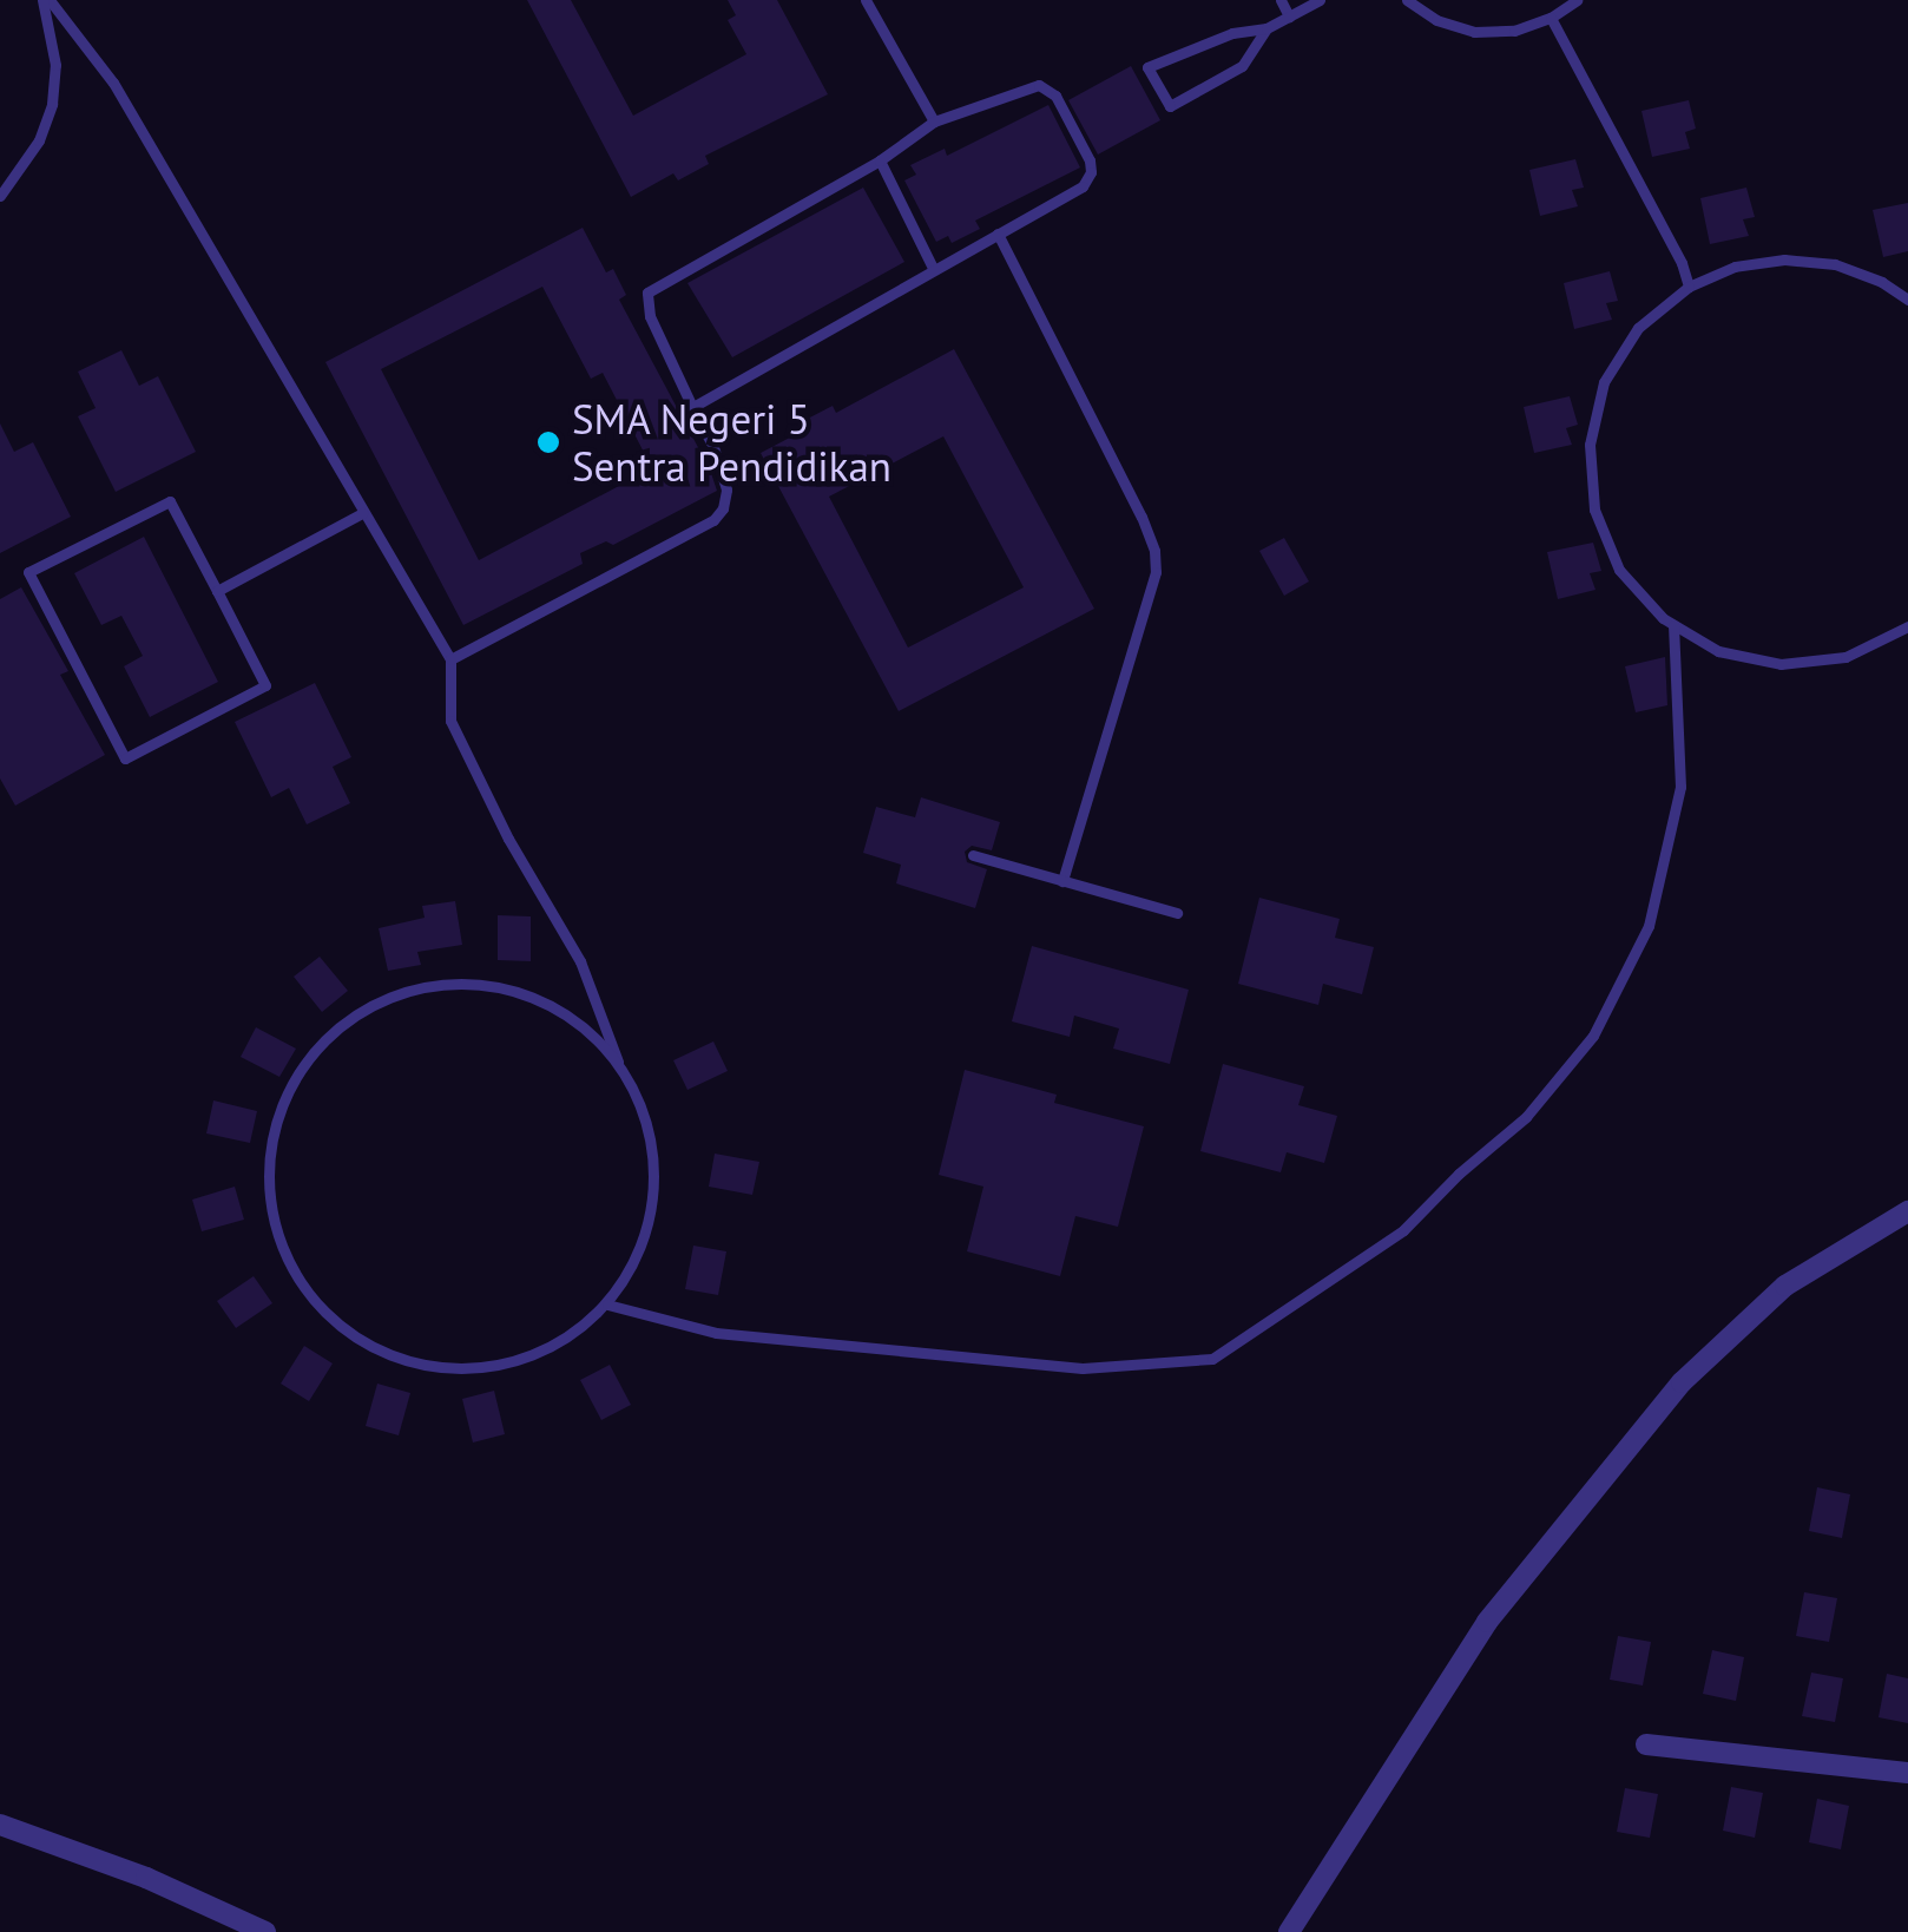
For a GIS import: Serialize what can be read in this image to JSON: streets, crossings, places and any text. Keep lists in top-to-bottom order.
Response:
{
  "places": ["SMA Negeri 5 Sentra Pendidikan"]
}
